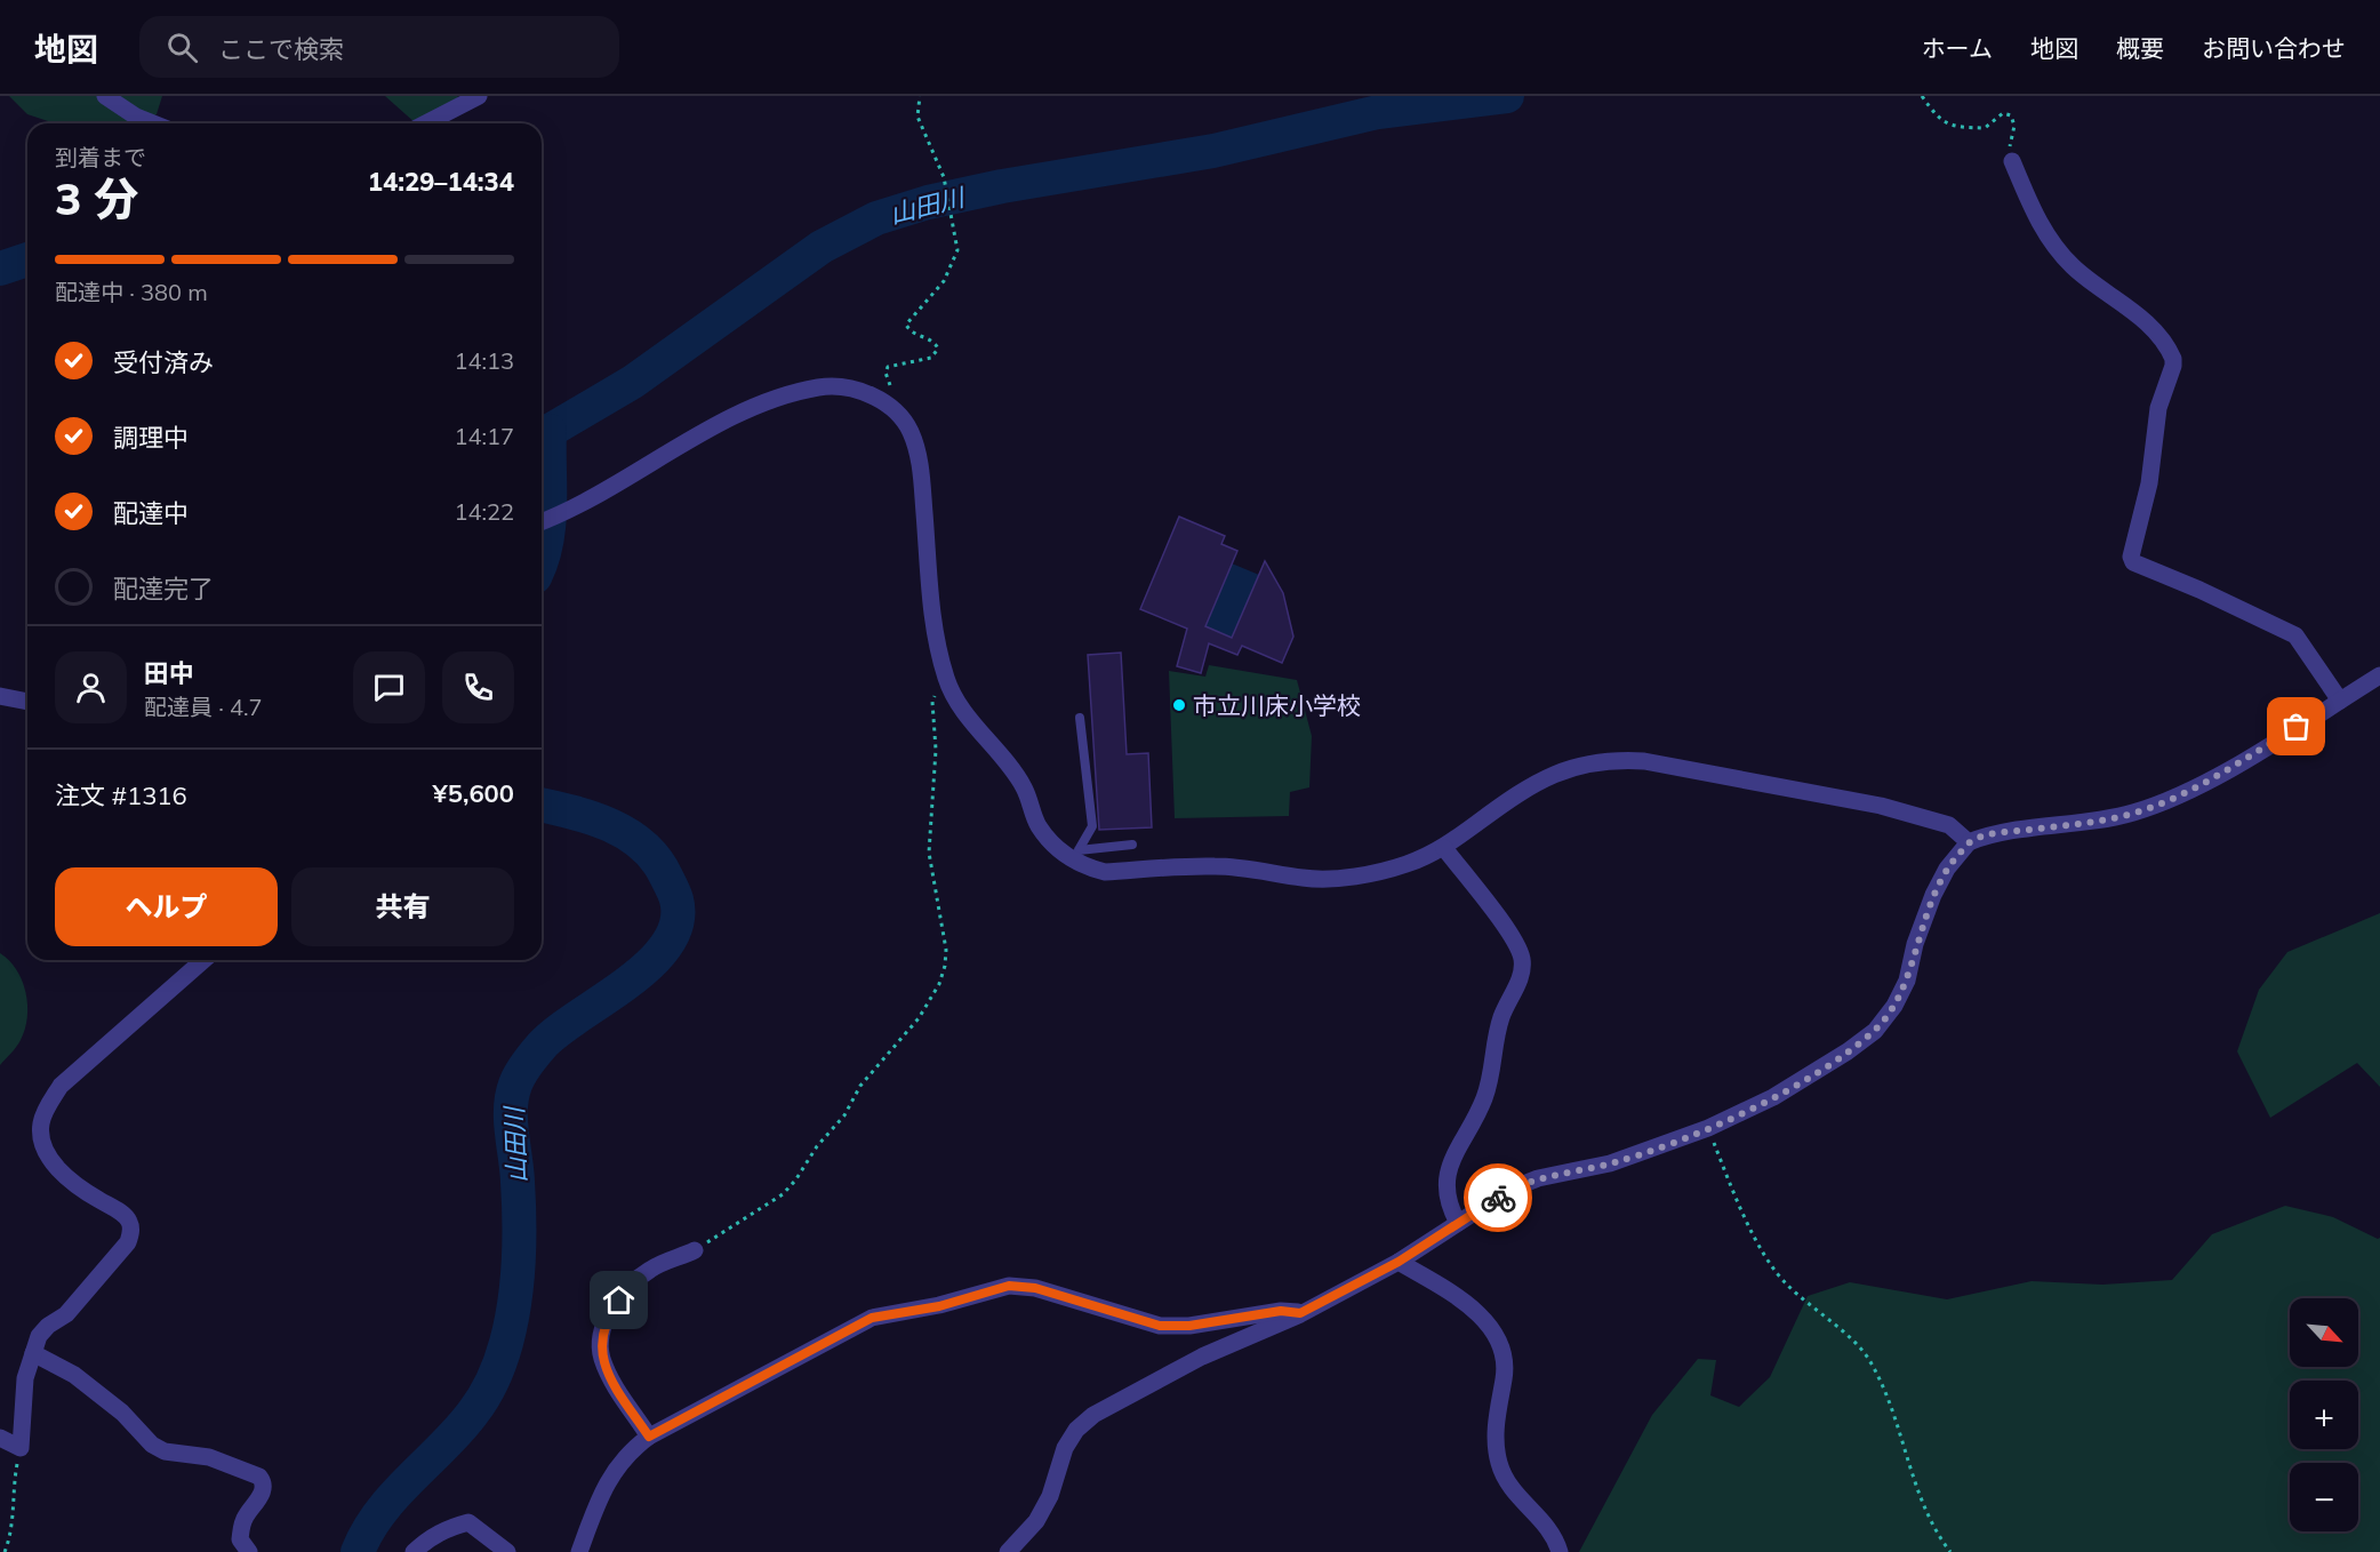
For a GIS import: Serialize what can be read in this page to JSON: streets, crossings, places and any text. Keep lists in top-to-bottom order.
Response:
{
  "water": ["山田川"],
  "places": ["市立川床小学校"],
  "north": "bottom right",
  "page": {
    "header": "地図",
    "search": "ここで検索",
    "nav": [
      "ホーム",
      "地図",
      "概要",
      "お問い合わせ"
    ],
    "heading": ["3 分", "到着まで", "14:29–14:34"],
    "panel": [
      "田中",
      "配達員 · 4.7",
      "注文 #1316",
      "¥5,600"
    ],
    "bar": "配達中 · 380 m",
    "list": [
      ["受付済み", "14:13"],
      ["調理中", "14:17"],
      ["配達中", "14:22"],
      "配達完了"
    ],
    "buttons": ["ヘルプ", "共有"],
    "map_buttons": ["+", "−"]
  }
}
